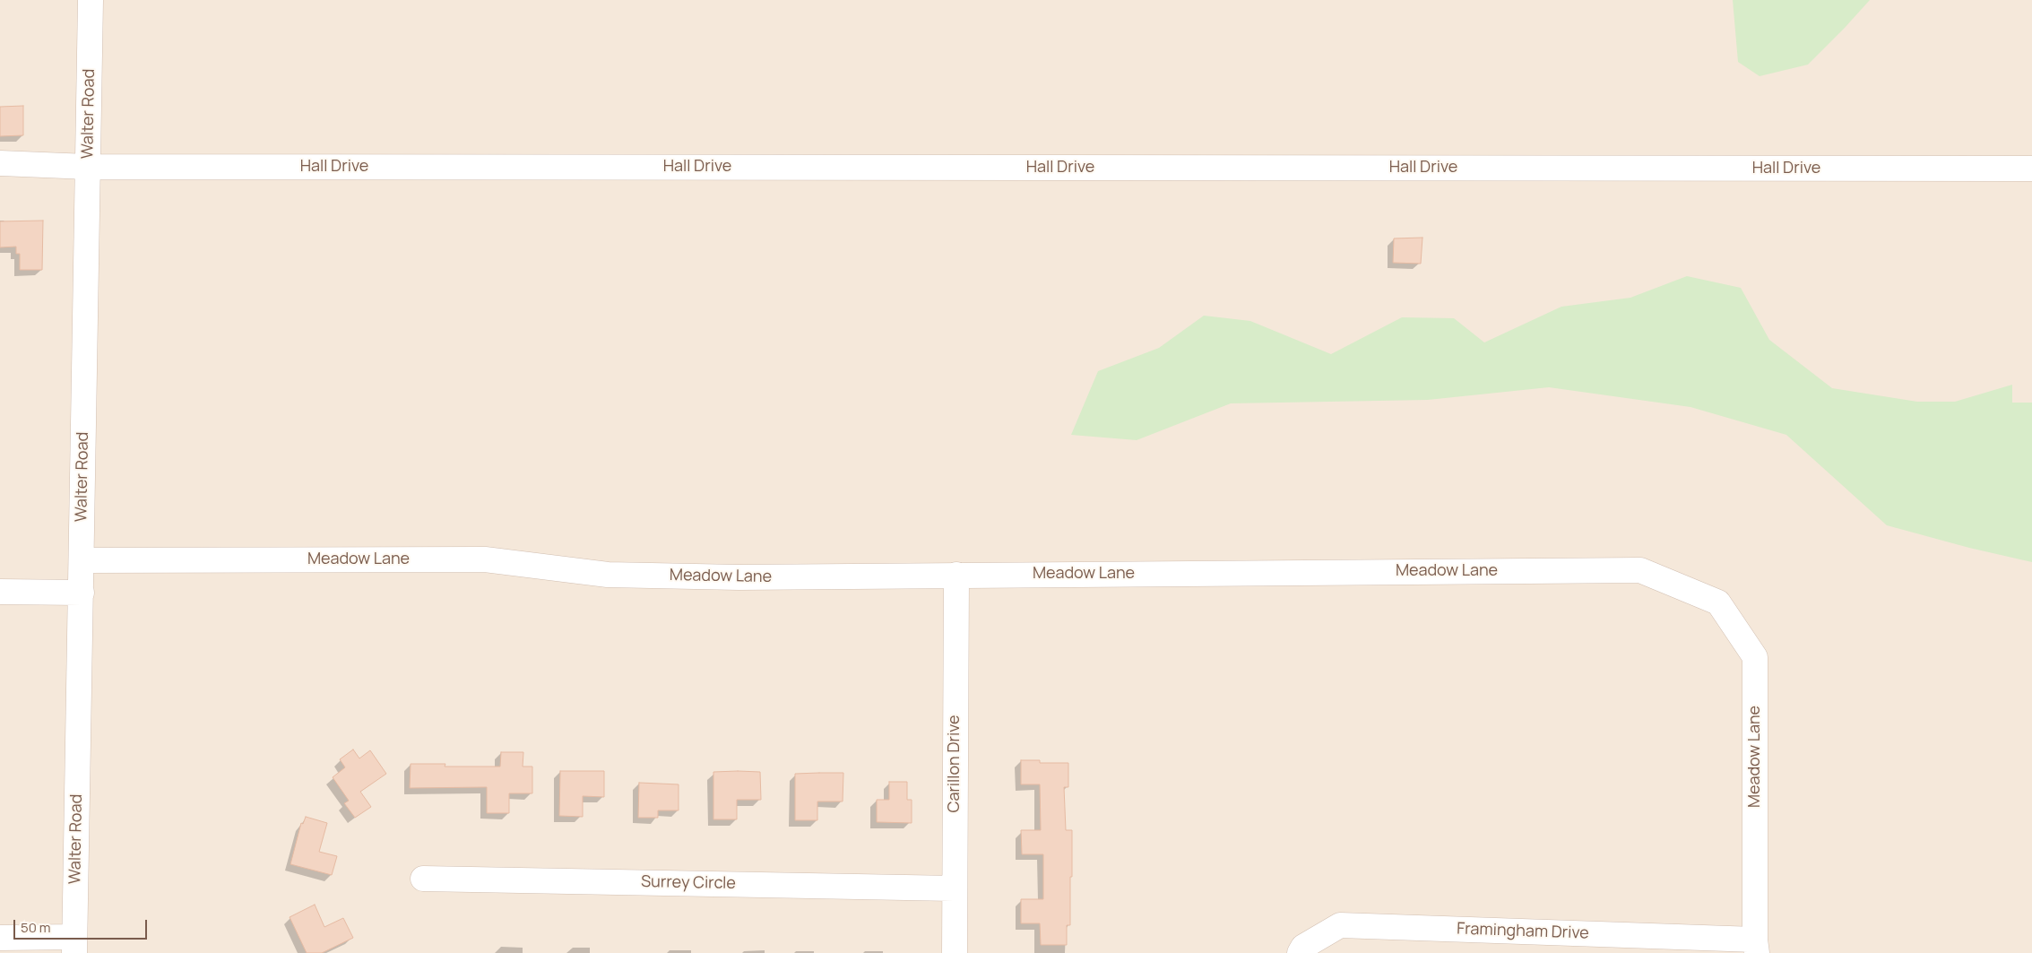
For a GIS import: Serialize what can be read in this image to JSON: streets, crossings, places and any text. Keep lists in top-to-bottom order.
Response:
{
  "streets": {
    "street": [
      "Walter Road",
      "Hall Drive",
      "Meadow Lane",
      "Carillon Drive",
      "Surrey Circle",
      "Framingham Drive"
    ]
  },
  "crossings": [
    ["Walter Road", "Hall Drive"],
    ["Walter Road", "Meadow Lane"],
    ["Meadow Lane", "Carillon Drive"],
    ["Meadow Lane", "Framingham Drive"],
    ["Carillon Drive", "Surrey Circle"]
  ],
  "scale_bar": "50 m"
}
